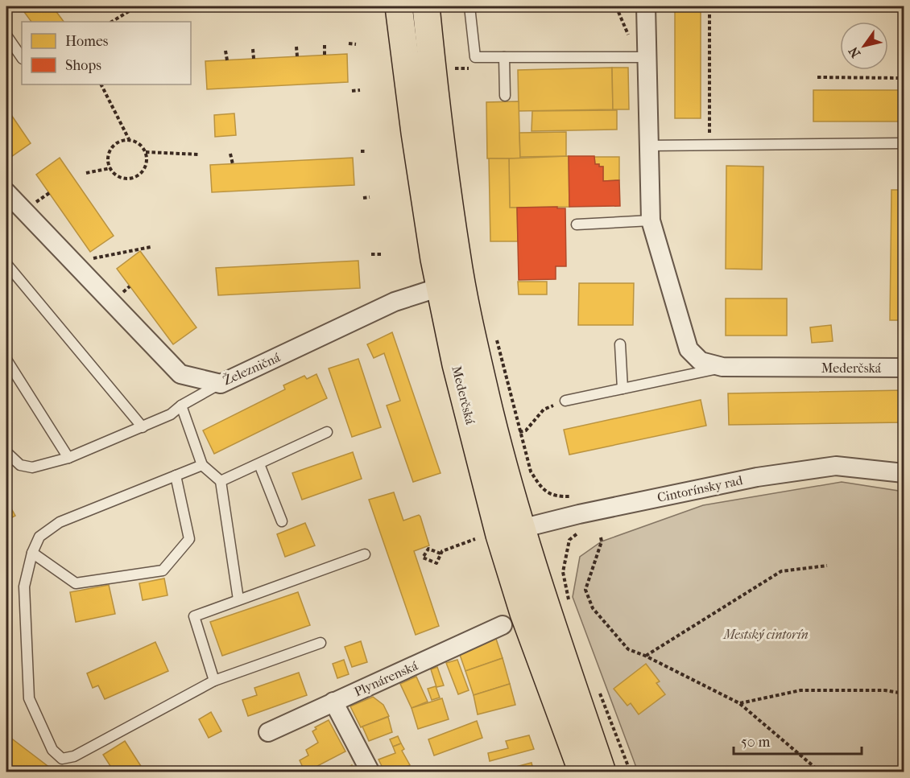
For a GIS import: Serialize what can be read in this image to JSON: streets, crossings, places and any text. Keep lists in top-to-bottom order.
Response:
{
  "streets": {
    "main road": ["Mederčská"],
    "street": ["Železničná", "Cintorínsky rad", "Plynárenská"]
  },
  "crossings": [
    ["Mederčská", "Železničná"],
    ["Mederčská", "Cintorínsky rad"]
  ],
  "parks": ["Mestský cintorín"],
  "legend": ["Homes", "Shops"],
  "scale_bar": "50 m",
  "north": "bottom left"
}
